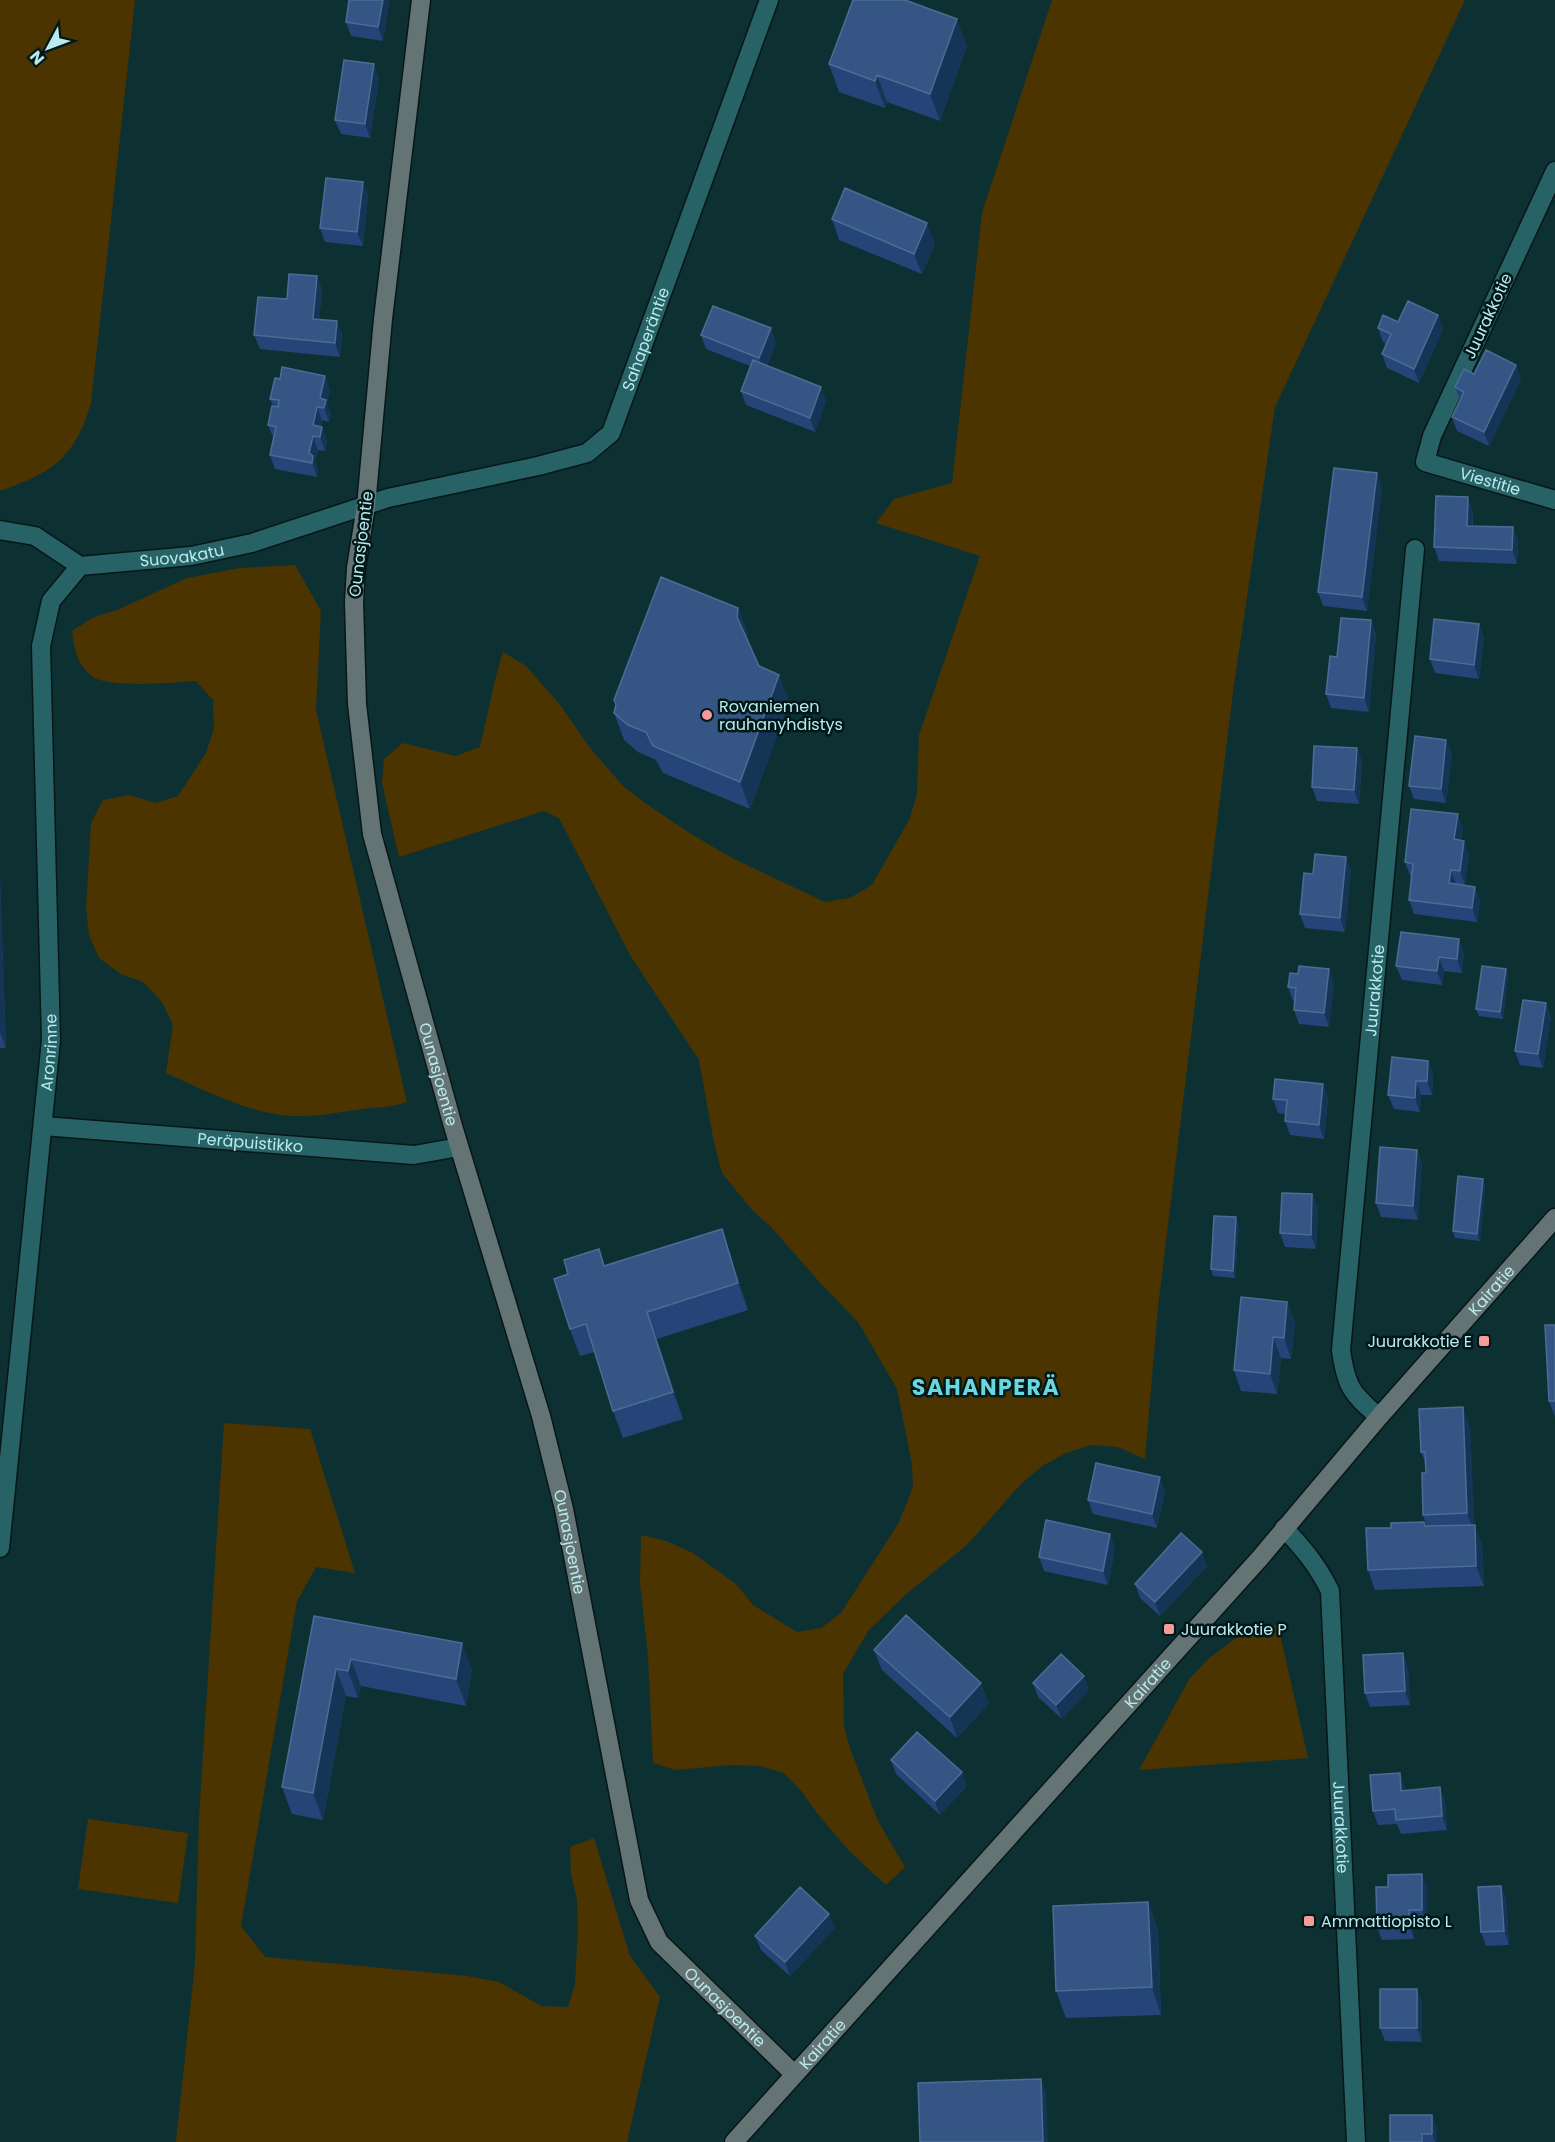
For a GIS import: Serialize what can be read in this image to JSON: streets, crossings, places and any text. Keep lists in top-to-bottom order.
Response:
{
  "streets": {
    "street": [
      "Juurakkotie",
      "Sahaperäntie",
      "Viestitie",
      "Ounasjoentie",
      "Suovakatu",
      "Aronrinne",
      "Peräpuistikko",
      "Kairatie"
    ]
  },
  "crossings": [
    ["Juurakkotie", "Viestitie"],
    ["Juurakkotie", "Kairatie"],
    ["Sahaperäntie", "Ounasjoentie"],
    ["Sahaperäntie", "Suovakatu"],
    ["Ounasjoentie", "Suovakatu"],
    ["Ounasjoentie", "Peräpuistikko"],
    ["Ounasjoentie", "Kairatie"],
    ["Suovakatu", "Aronrinne"],
    ["Aronrinne", "Peräpuistikko"]
  ],
  "districts": ["SAHANPERÄ"],
  "places": {
    "other": ["Rovaniemen rauhanyhdistys"],
    "transit": ["Juurakkotie E", "Juurakkotie P", "Ammattiopisto L"]
  },
  "north": "bottom left"
}
